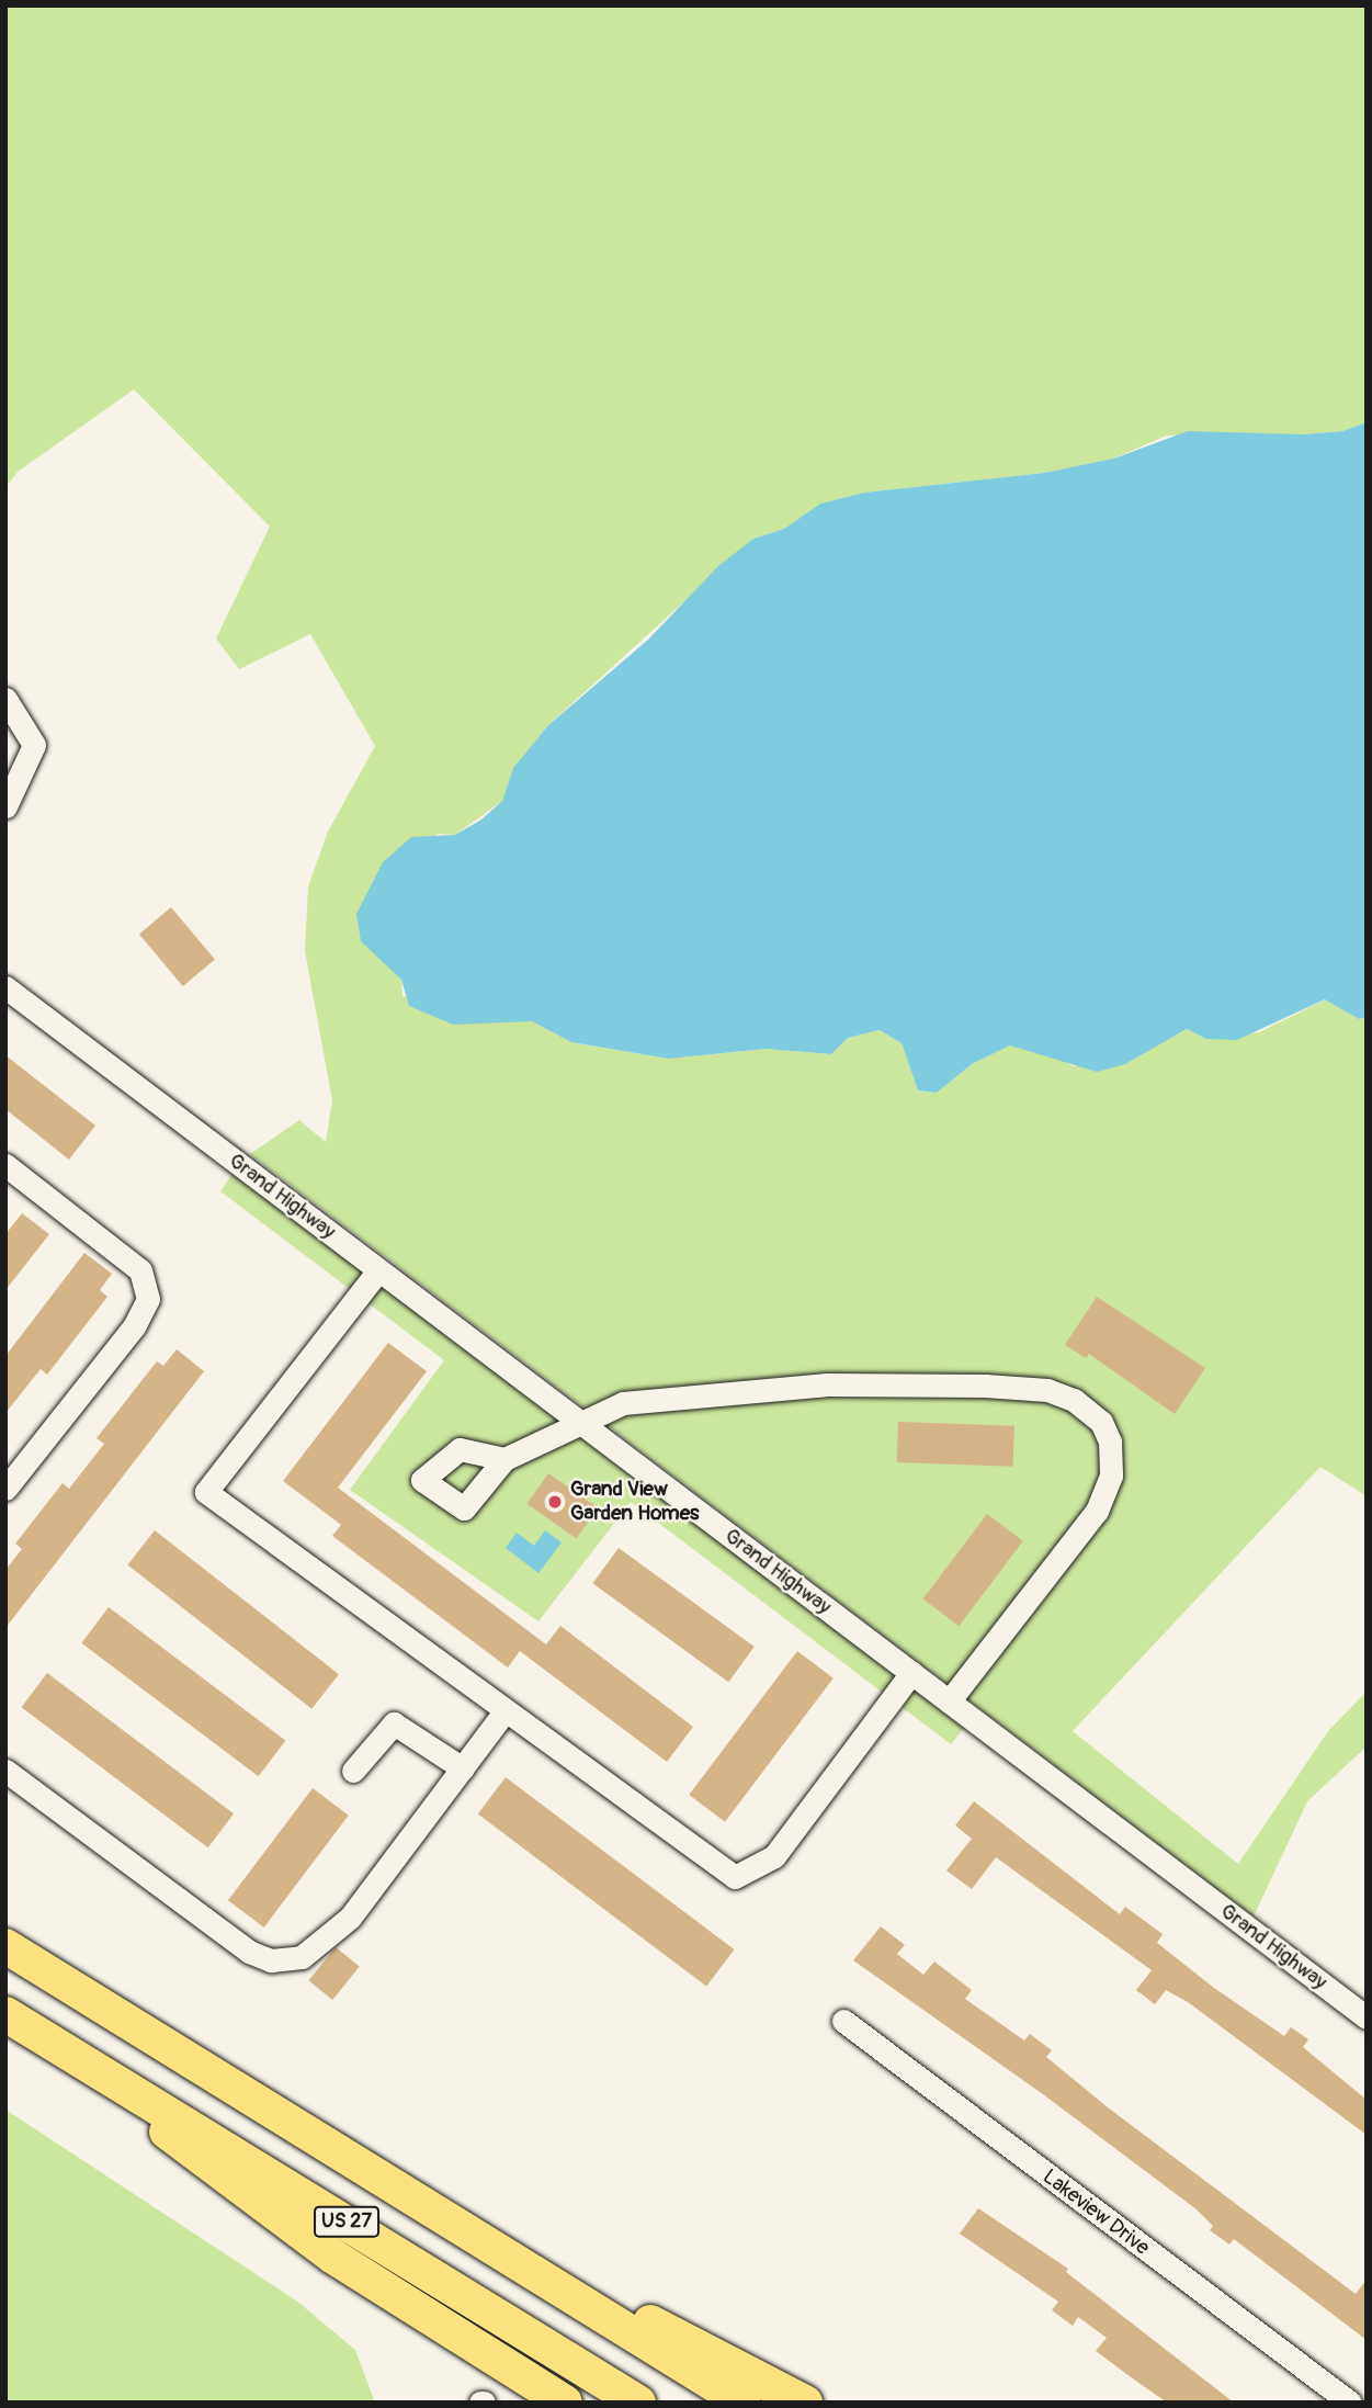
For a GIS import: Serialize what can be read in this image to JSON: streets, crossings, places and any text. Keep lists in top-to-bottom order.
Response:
{
  "streets": {
    "highway": ["US 27"],
    "street": ["Grand Highway", "Lakeview Drive"]
  },
  "places": ["Grand View Garden Homes"]
}
